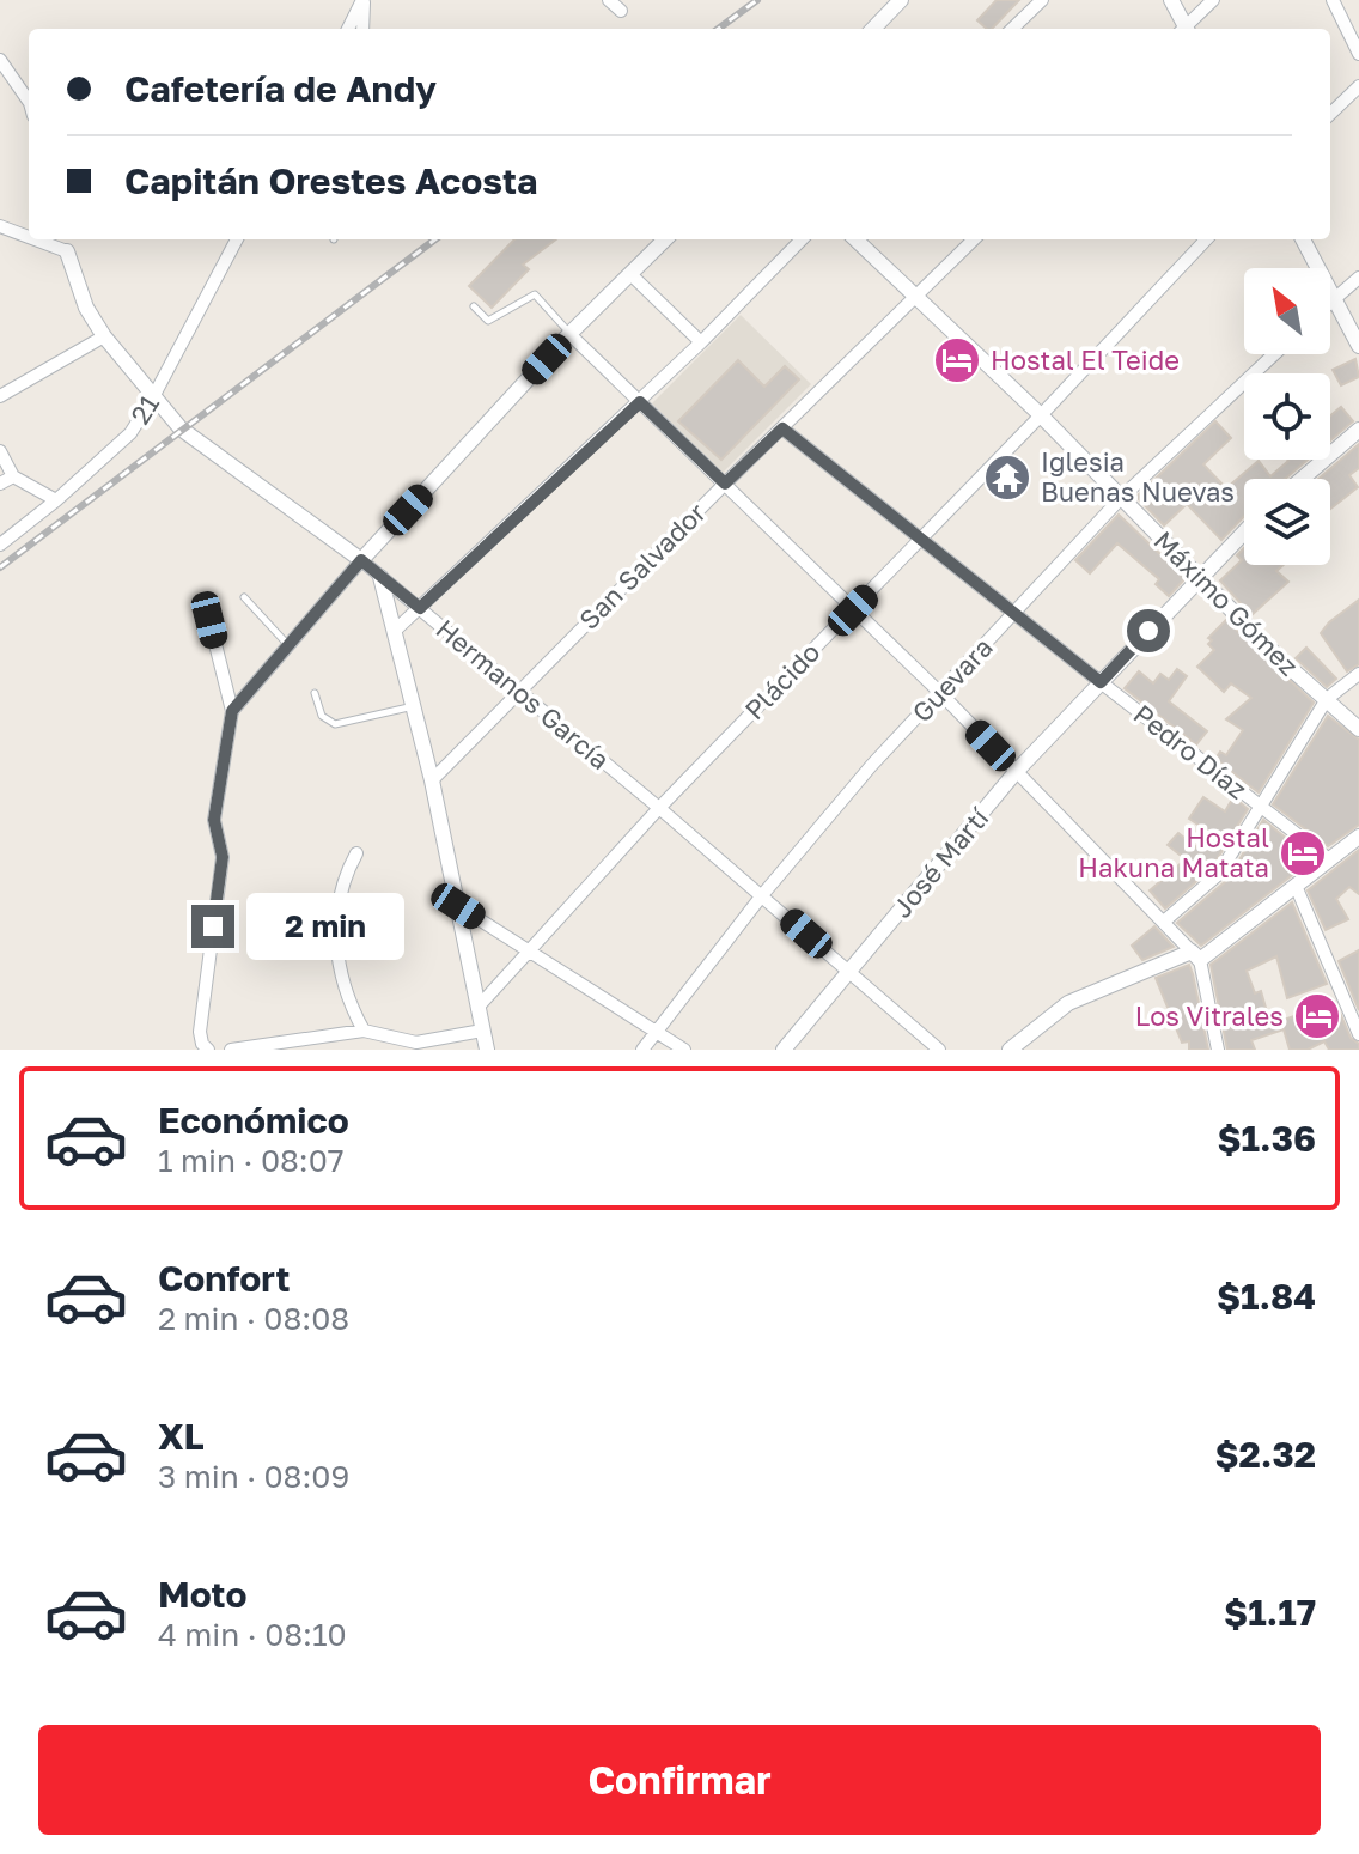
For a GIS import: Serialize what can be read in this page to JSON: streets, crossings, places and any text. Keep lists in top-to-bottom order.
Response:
{
  "streets": {
    "street": [
      "21",
      "San Salvador",
      "Máximo Gómez",
      "Guevara",
      "Plácido",
      "Hermanos García",
      "Pedro Díaz",
      "José Martí"
    ]
  },
  "crossings": [
    ["21", "Hermanos García"],
    ["San Salvador", "Máximo Gómez"],
    ["San Salvador", "Hermanos García"],
    ["San Salvador", "Pedro Díaz"],
    ["Máximo Gómez", "Guevara"],
    ["Máximo Gómez", "Plácido"],
    ["Máximo Gómez", "José Martí"],
    ["Guevara", "Hermanos García"],
    ["Guevara", "Pedro Díaz"],
    ["Plácido", "Hermanos García"],
    ["Plácido", "Pedro Díaz"],
    ["Hermanos García", "José Martí"],
    ["Pedro Díaz", "José Martí"]
  ],
  "places": {
    "hotel": ["Hostal El Teide", "Hostal Hakuna Matata", "Los Vitrales"],
    "temple": ["Iglesia Buenas Nuevas"]
  },
  "north": "top left",
  "page": {
    "banner": ["Cafetería de Andy", "Capitán Orestes Acosta"],
    "bubble": "2 min",
    "list": [
      {
        "name": "Económico",
        "note": "1 min · 08:07",
        "value": "$1.36"
      },
      {
        "name": "Confort",
        "note": "2 min · 08:08",
        "value": "$1.84"
      },
      {
        "name": "XL",
        "note": "3 min · 08:09",
        "value": "$2.32"
      },
      {
        "name": "Moto",
        "note": "4 min · 08:10",
        "value": "$1.17"
      }
    ],
    "buttons": "Confirmar"
  }
}
